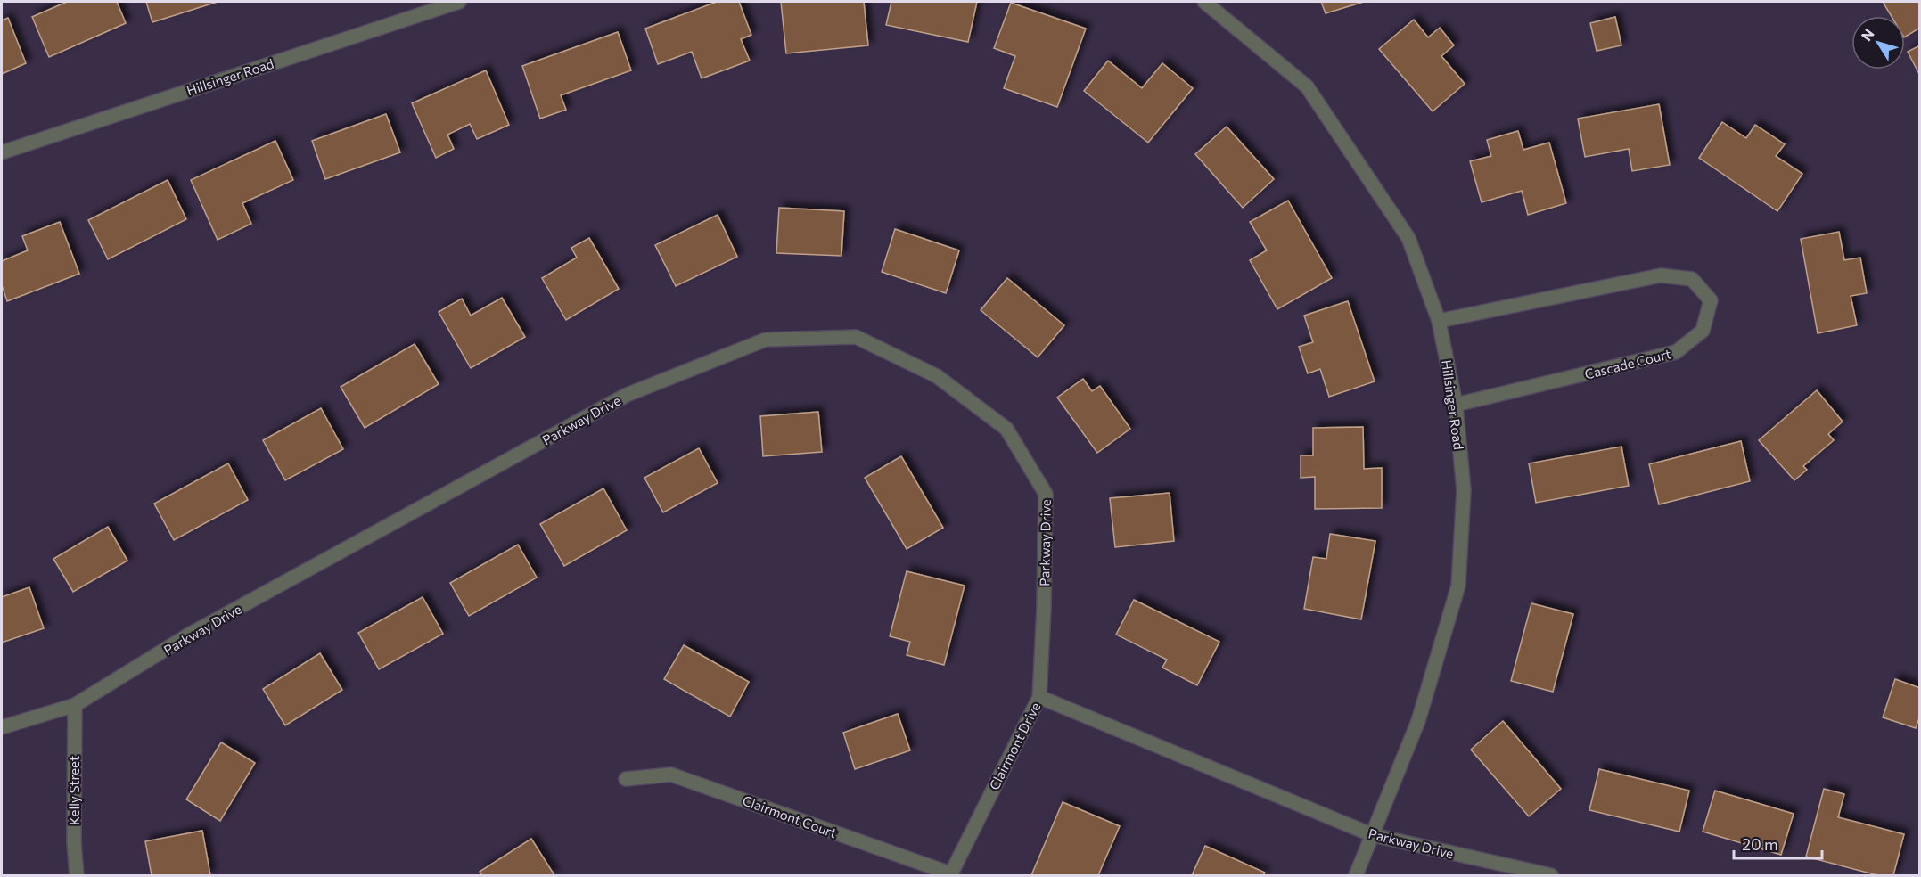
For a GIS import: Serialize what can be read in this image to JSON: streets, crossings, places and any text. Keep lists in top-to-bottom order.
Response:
{
  "streets": {
    "street": [
      "Hillsinger Road",
      "Cascade Court",
      "Parkway Drive",
      "Clairmont Drive",
      "Kelly Street",
      "Clairmont Court"
    ]
  },
  "crossings": [
    ["Hillsinger Road", "Cascade Court"],
    ["Hillsinger Road", "Parkway Drive"],
    ["Parkway Drive", "Clairmont Drive"],
    ["Parkway Drive", "Kelly Street"],
    ["Clairmont Drive", "Clairmont Court"]
  ],
  "scale_bar": "20 m",
  "north": "top left"
}
